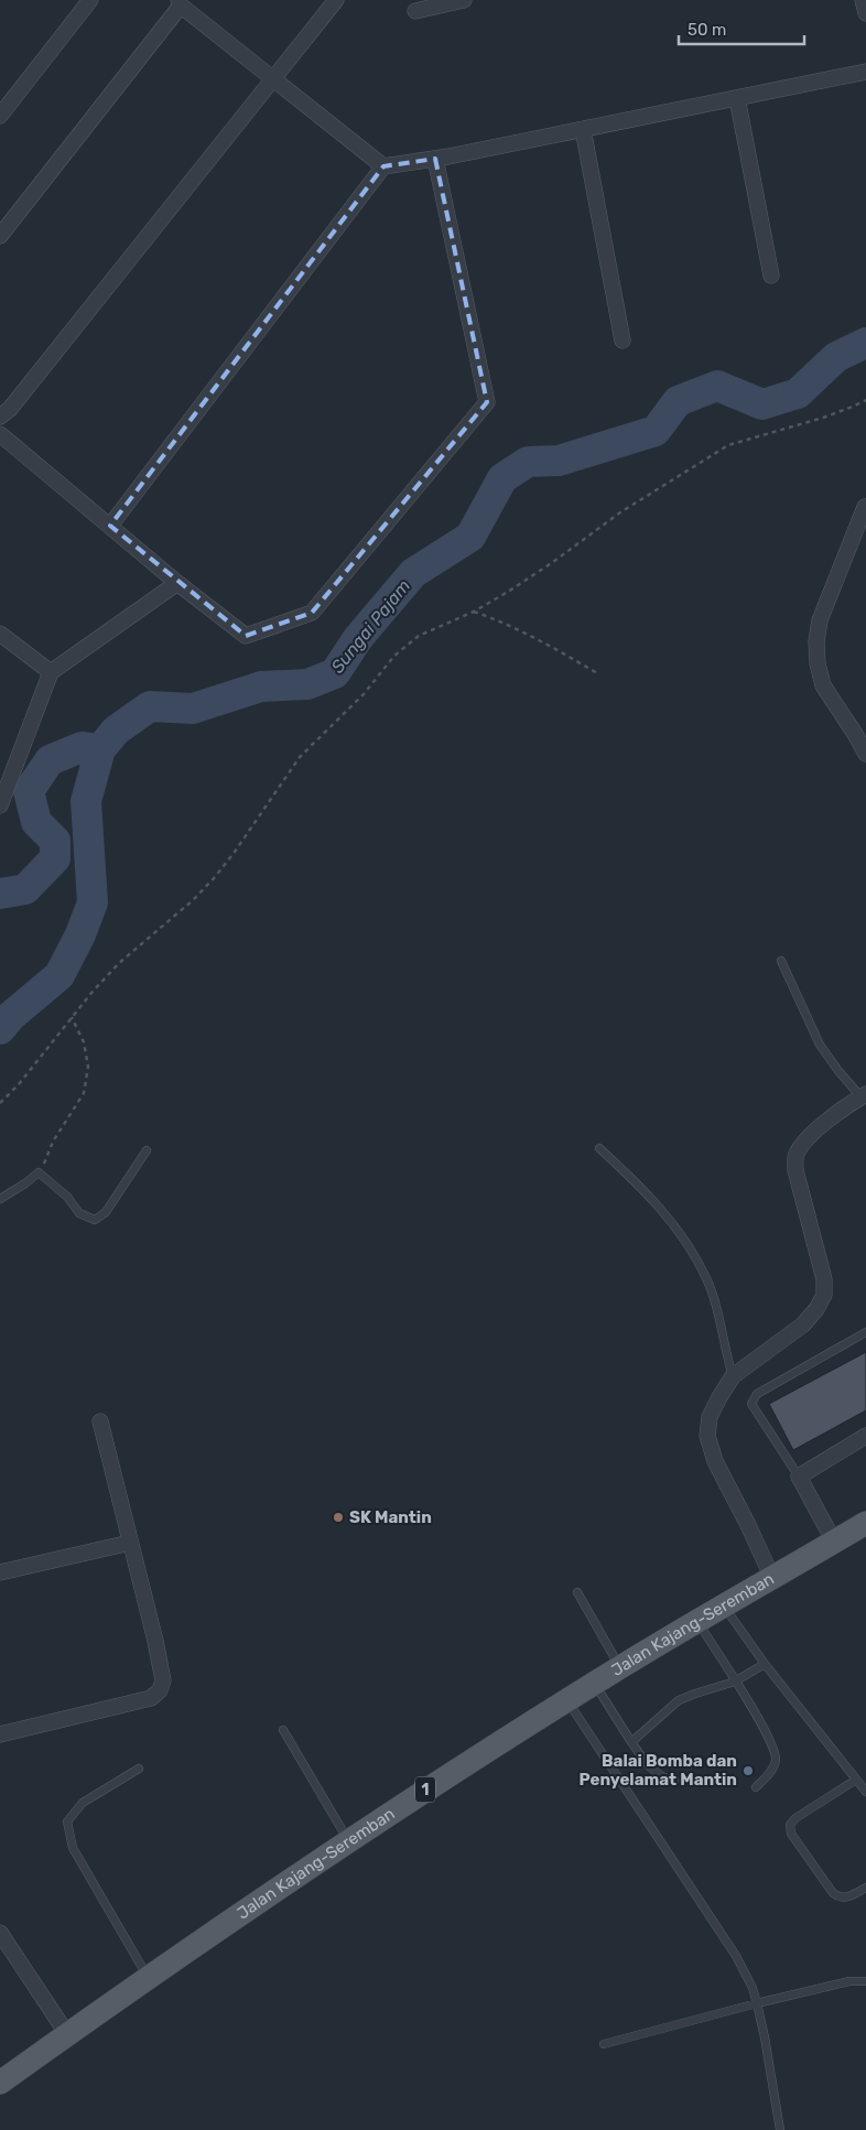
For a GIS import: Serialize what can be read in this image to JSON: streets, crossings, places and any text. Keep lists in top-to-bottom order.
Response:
{
  "streets": {
    "main road": ["Jalan Kajang-Seremban", "1"]
  },
  "water": ["Sungai Pajam"],
  "places": ["SK Mantin", "Balai Bomba dan Penyelamat Mantin"],
  "scale_bar": "50 m"
}
